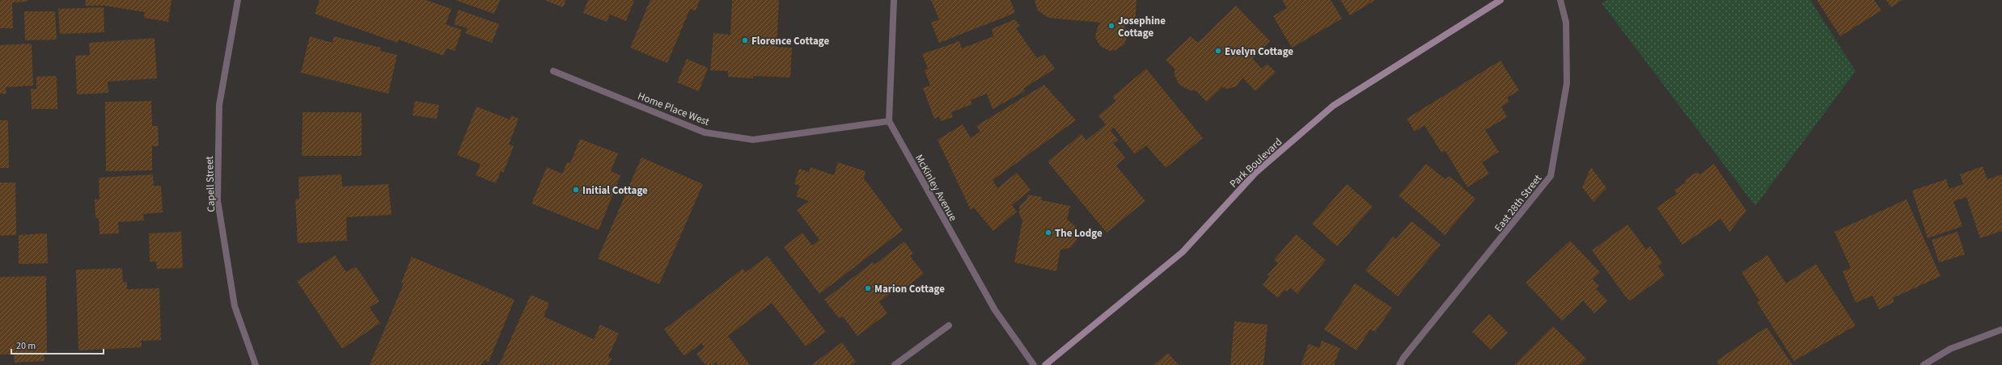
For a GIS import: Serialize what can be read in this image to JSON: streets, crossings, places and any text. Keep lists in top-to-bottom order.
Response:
{
  "streets": {
    "main road": ["Park Boulevard"],
    "street": [
      "Home Place West",
      "Capell Street",
      "McKinley Avenue",
      "East 28th Street"
    ]
  },
  "crossings": [
    ["Home Place West", "McKinley Avenue"]
  ],
  "places": [
    "Josephine Cottage",
    "Florence Cottage",
    "Evelyn Cottage",
    "Initial Cottage",
    "The Lodge",
    "Marion Cottage"
  ],
  "scale_bar": "20 m"
}
